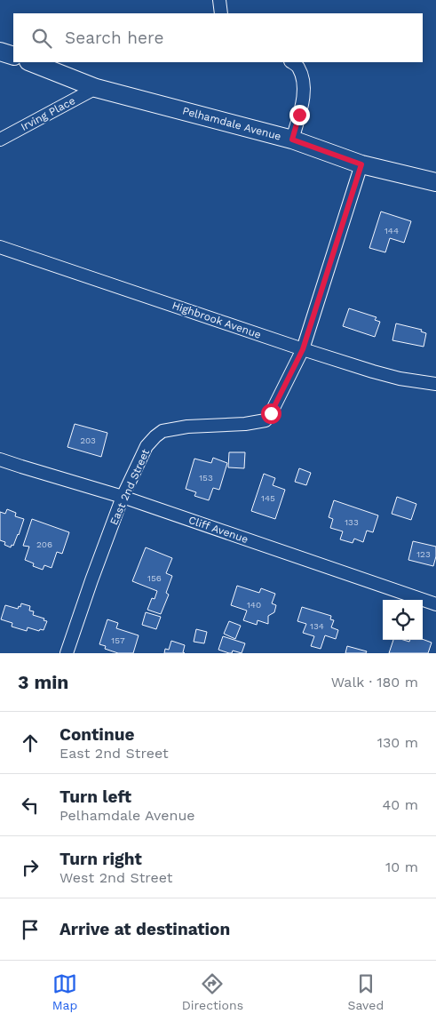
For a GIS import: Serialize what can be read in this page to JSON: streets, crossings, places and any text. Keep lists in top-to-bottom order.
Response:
{
  "streets": {
    "street": [
      "Irving Place",
      "Pelhamdale Avenue",
      "Highbrook Avenue",
      "East 2nd Street",
      "Cliff Avenue"
    ]
  },
  "crossings": [
    ["Irving Place", "Pelhamdale Avenue"],
    ["Pelhamdale Avenue", "East 2nd Street"],
    ["Highbrook Avenue", "East 2nd Street"],
    ["East 2nd Street", "Cliff Avenue"]
  ],
  "house_numbers": [
    "144",
    "203",
    "153",
    "145",
    "133",
    "206",
    "123",
    "156",
    "140",
    "134",
    "157"
  ],
  "page": {
    "search": "Search here",
    "heading": ["3 min", "Walk · 180 m"],
    "list": [
      ["Continue", "East 2nd Street", "130 m"],
      ["Turn left", "Pelhamdale Avenue", "40 m"],
      ["Turn right", "West 2nd Street", "10 m"],
      "Arrive at destination"
    ],
    "nav": ["Map", "Directions", "Saved"]
  }
}
